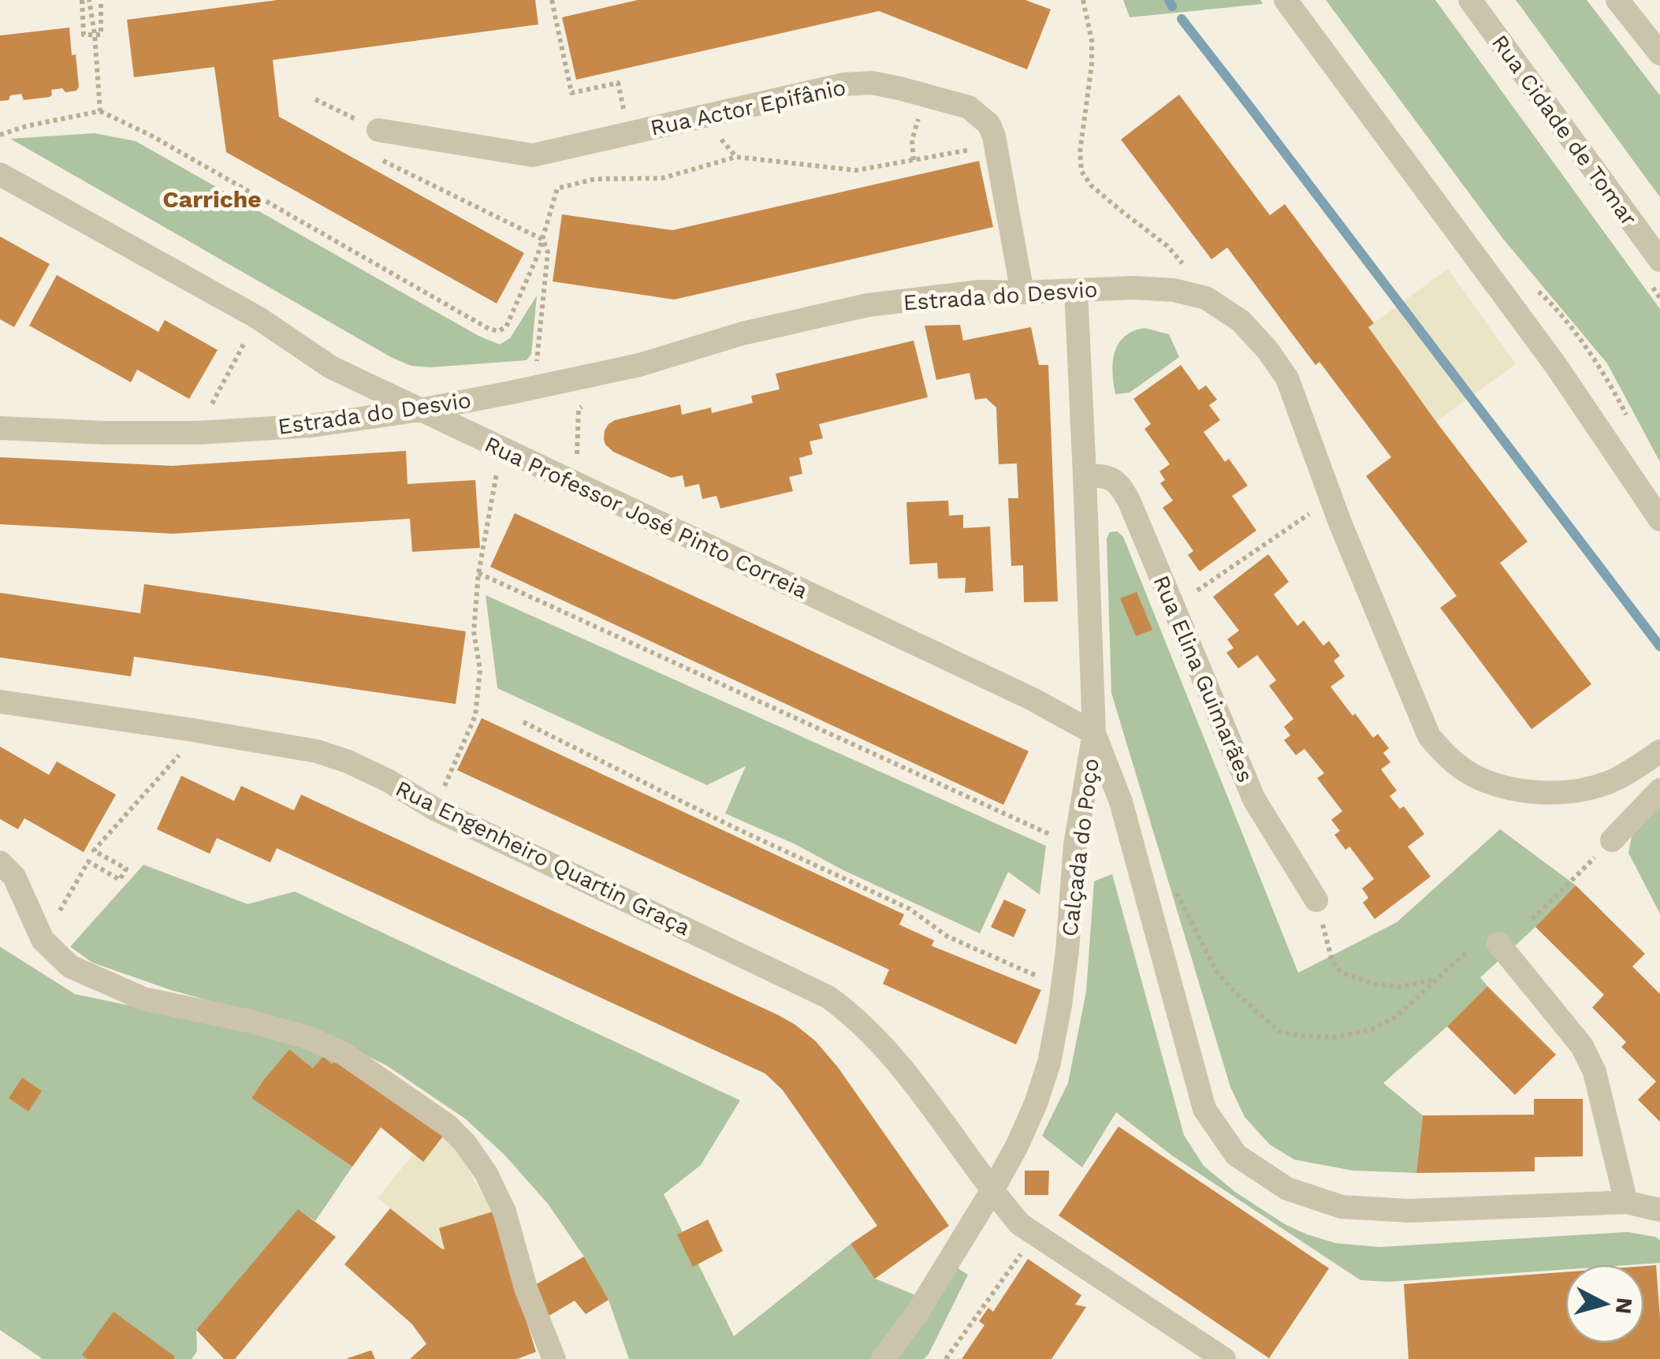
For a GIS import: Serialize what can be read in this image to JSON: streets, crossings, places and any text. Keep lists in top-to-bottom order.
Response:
{
  "streets": {
    "street": [
      "Rua Actor Epifânio",
      "Rua Cidade de Tomar",
      "Estrada do Desvio",
      "Rua Professor José Pinto Correia",
      "Rua Elina Guimarães",
      "Calçada do Poço",
      "Rua Engenheiro Quartin Graça"
    ]
  },
  "crossings": [
    ["Rua Actor Epifânio", "Estrada do Desvio"],
    ["Estrada do Desvio", "Rua Professor José Pinto Correia"],
    ["Estrada do Desvio", "Calçada do Poço"],
    ["Rua Professor José Pinto Correia", "Calçada do Poço"],
    ["Rua Elina Guimarães", "Calçada do Poço"],
    ["Calçada do Poço", "Rua Engenheiro Quartin Graça"]
  ],
  "districts": ["Carriche"],
  "north": "right"
}
